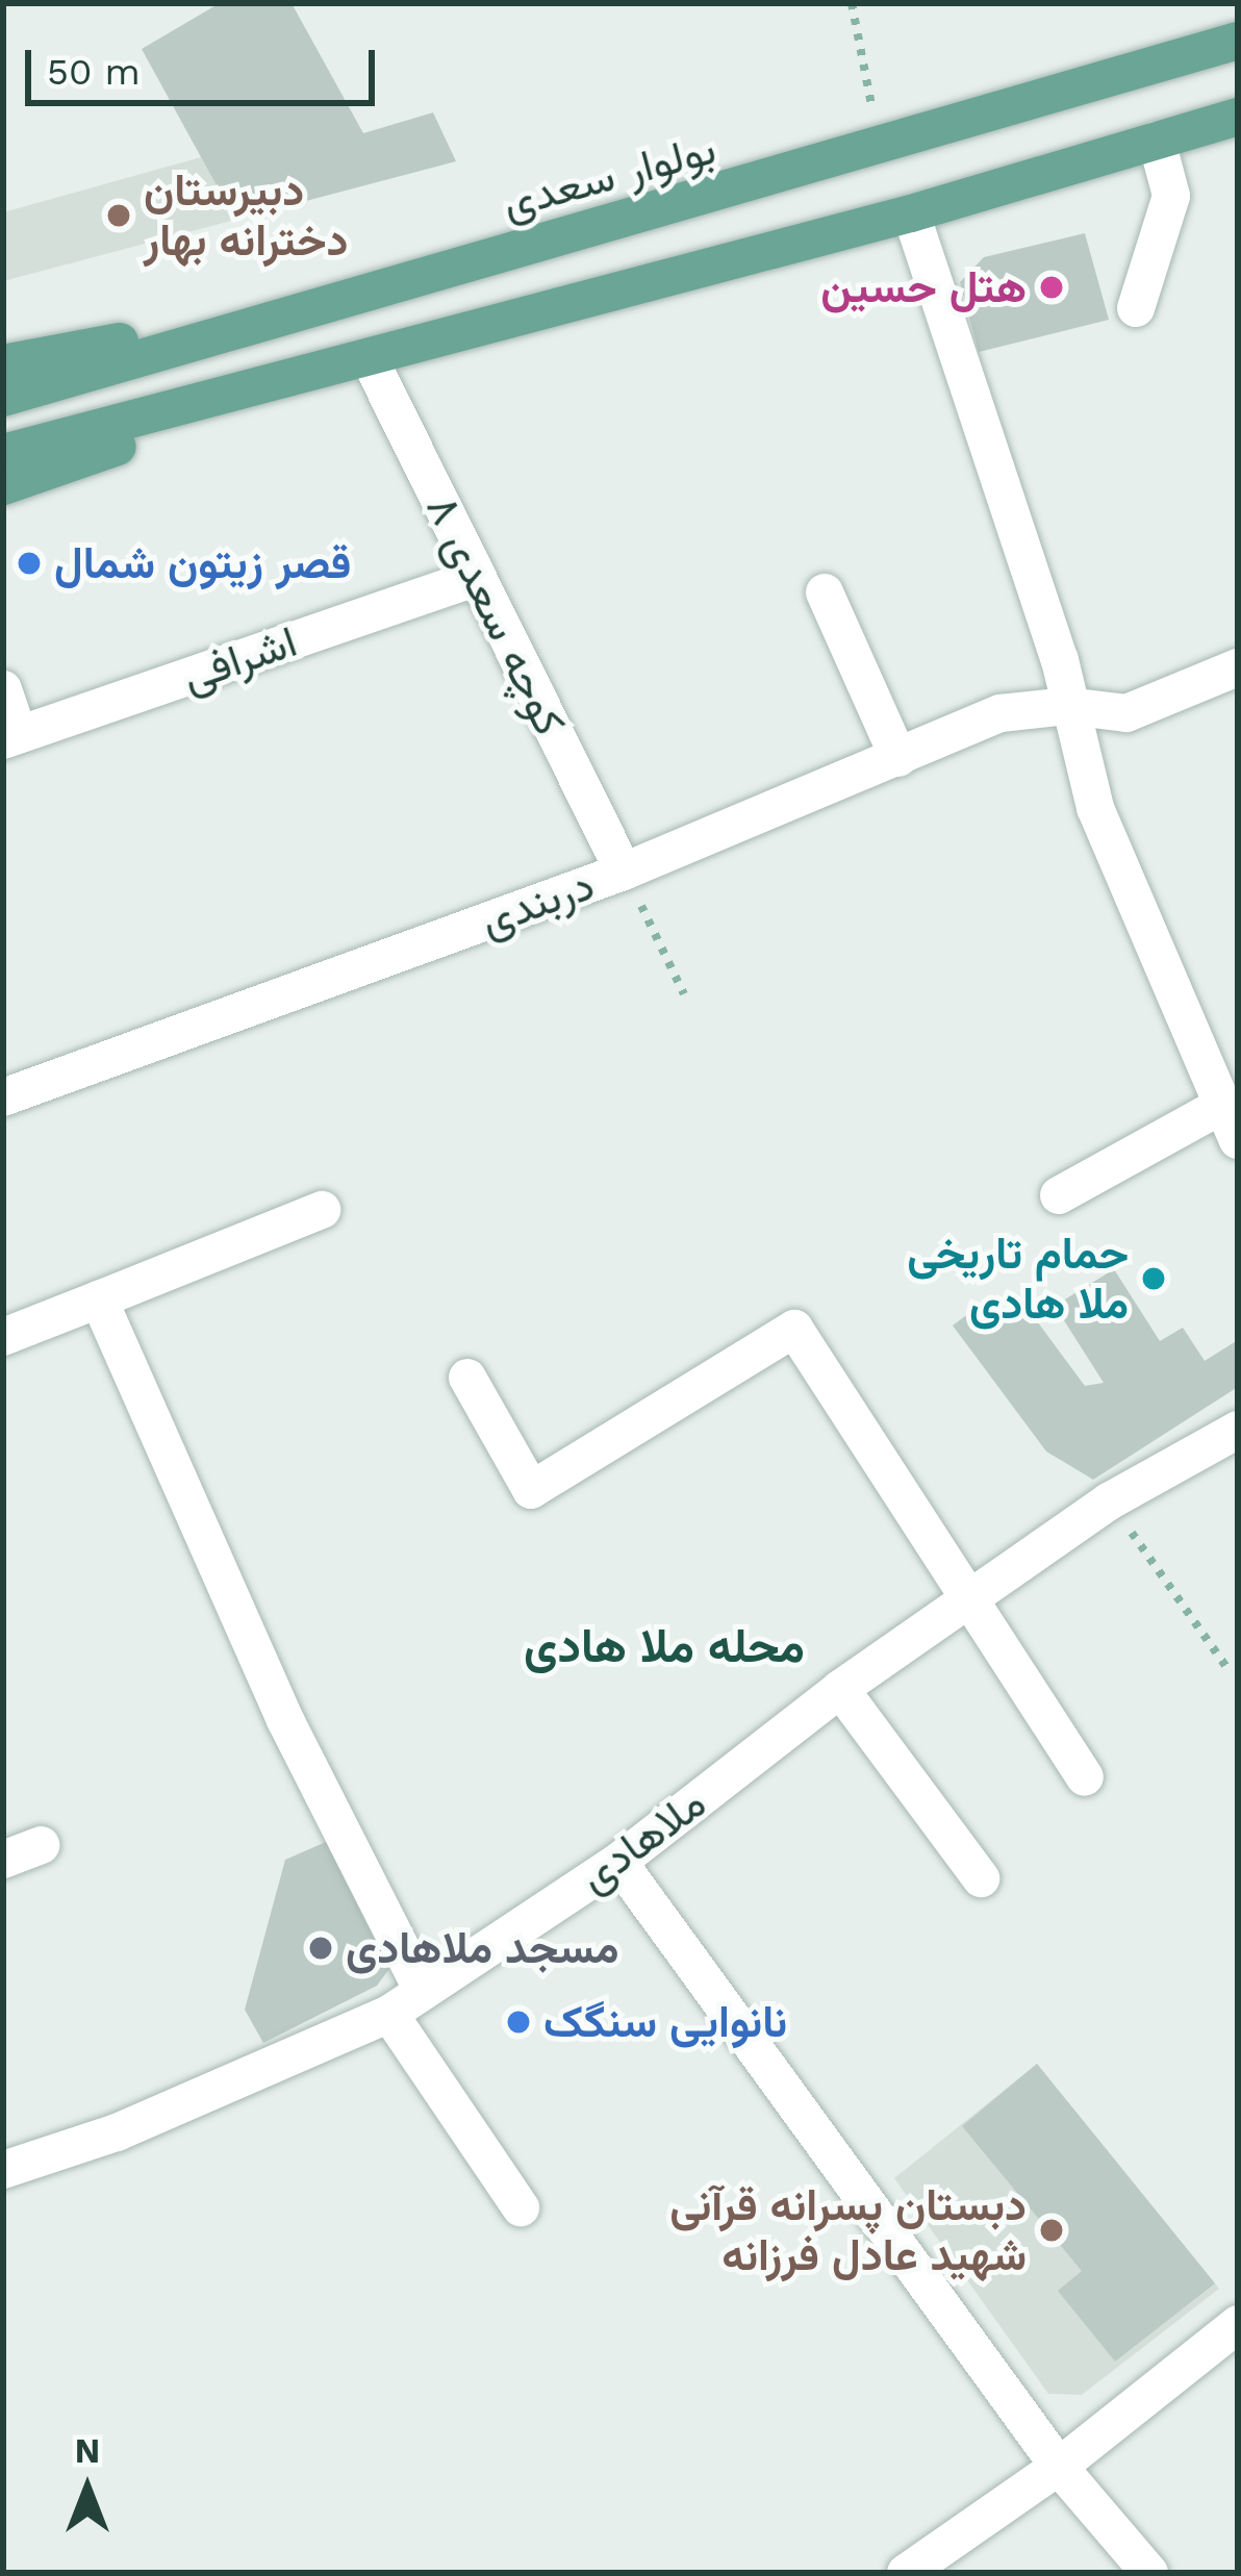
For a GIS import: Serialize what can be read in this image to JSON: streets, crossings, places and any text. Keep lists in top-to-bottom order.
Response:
{
  "streets": {
    "main road": ["بولوار سعدی"],
    "street": [
      "کوچه سعدی ۸",
      "اشرافی",
      "دربندی",
      "ملاهادی"
    ]
  },
  "crossings": [
    ["کوچه سعدی ۸", "اشرافی"],
    ["کوچه سعدی ۸", "دربندی"]
  ],
  "districts": ["محله ملا هادی"],
  "places": [
    "دبیرستان دخترانه بهار",
    "هتل حسین",
    "قصر زیتون شمال",
    "حمام تاریخی ملا هادی",
    "مسجد ملاهادی",
    "نانوایی سنگک",
    "دبستان پسرانه قرآنی شهید عادل فرزانه"
  ],
  "scale_bar": "50 m",
  "north": "top"
}
